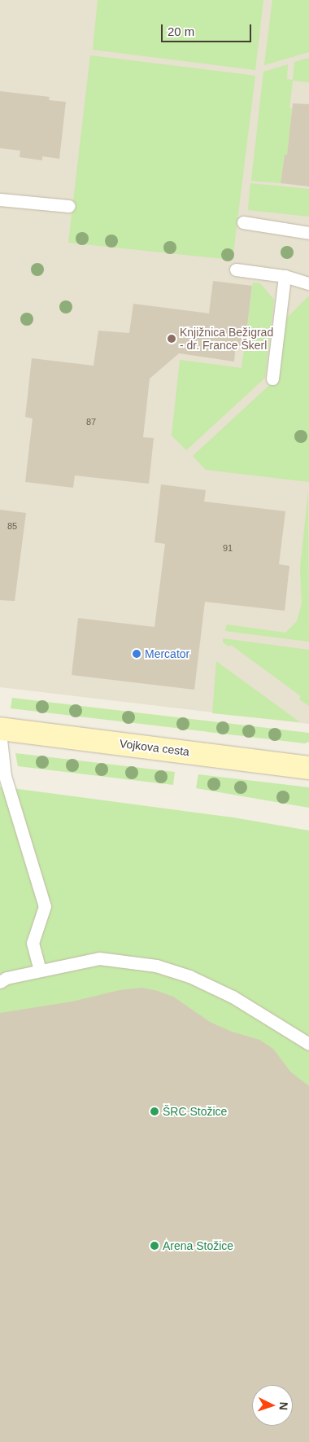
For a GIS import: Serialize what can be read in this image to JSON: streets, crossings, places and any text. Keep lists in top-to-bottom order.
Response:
{
  "streets": {
    "street": ["Vojkova cesta"]
  },
  "places": [
    "Knjižnica Bežigrad - dr. France Škerl",
    "Mercator",
    "ŠRC Stožice",
    "Arena Stožice"
  ],
  "house_numbers": ["87", "85", "91"],
  "scale_bar": "20 m",
  "north": "right"
}
